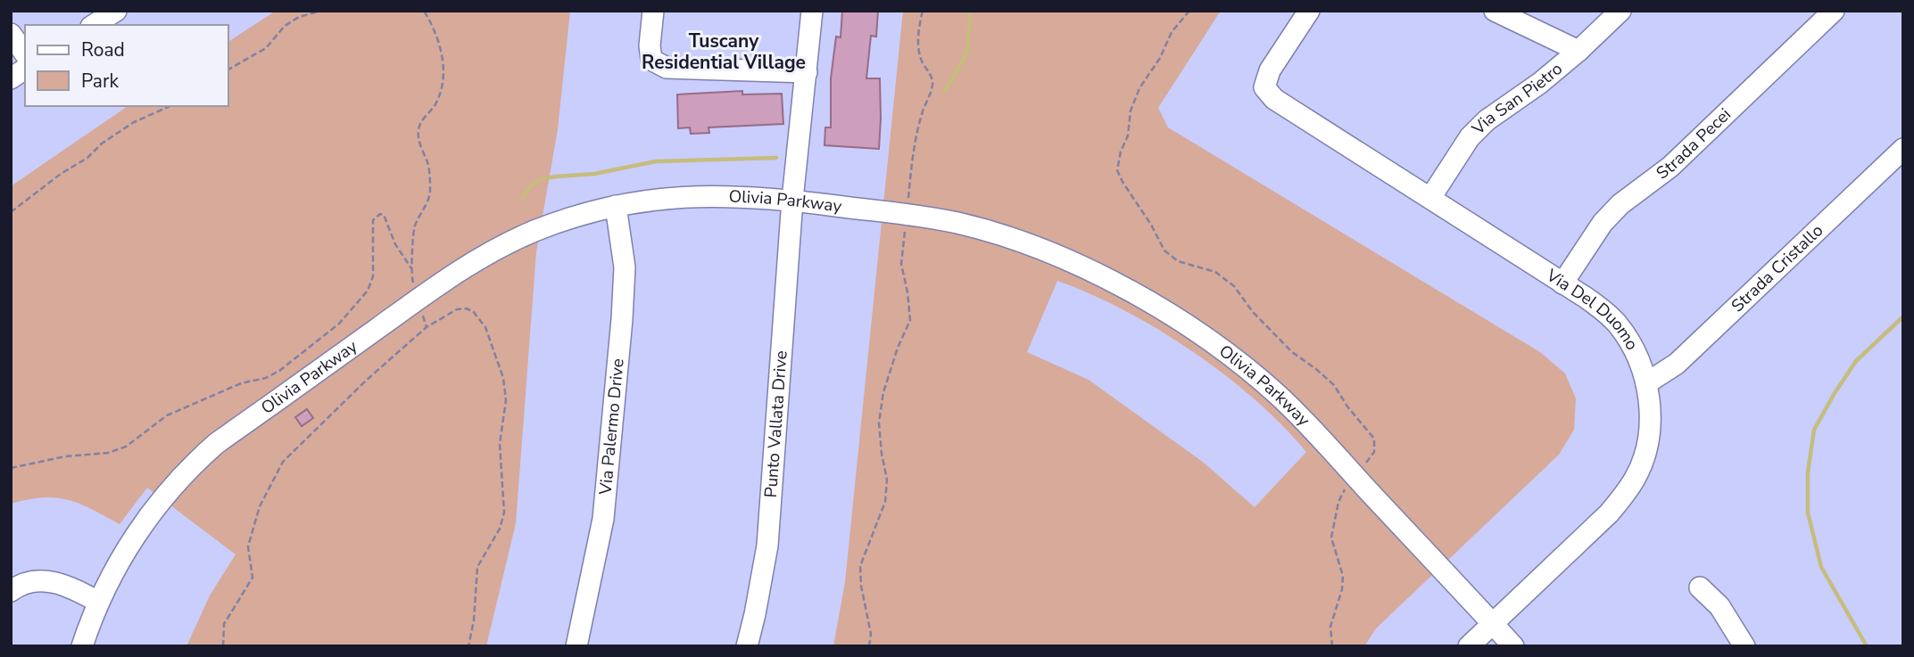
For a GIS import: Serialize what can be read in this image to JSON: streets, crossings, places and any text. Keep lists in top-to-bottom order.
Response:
{
  "streets": {
    "street": [
      "Via San Pietro",
      "Strada Pecei",
      "Olivia Parkway",
      "Strada Cristallo",
      "Via Del Duomo",
      "Punto Vallata Drive",
      "Via Palermo Drive"
    ]
  },
  "crossings": [
    ["Via San Pietro", "Via Del Duomo"],
    ["Strada Pecei", "Via Del Duomo"],
    ["Olivia Parkway", "Via Del Duomo"],
    ["Olivia Parkway", "Punto Vallata Drive"],
    ["Olivia Parkway", "Via Palermo Drive"],
    ["Strada Cristallo", "Via Del Duomo"]
  ],
  "districts": ["Tuscany Residential Village"],
  "legend": ["Road", "Park"]
}
